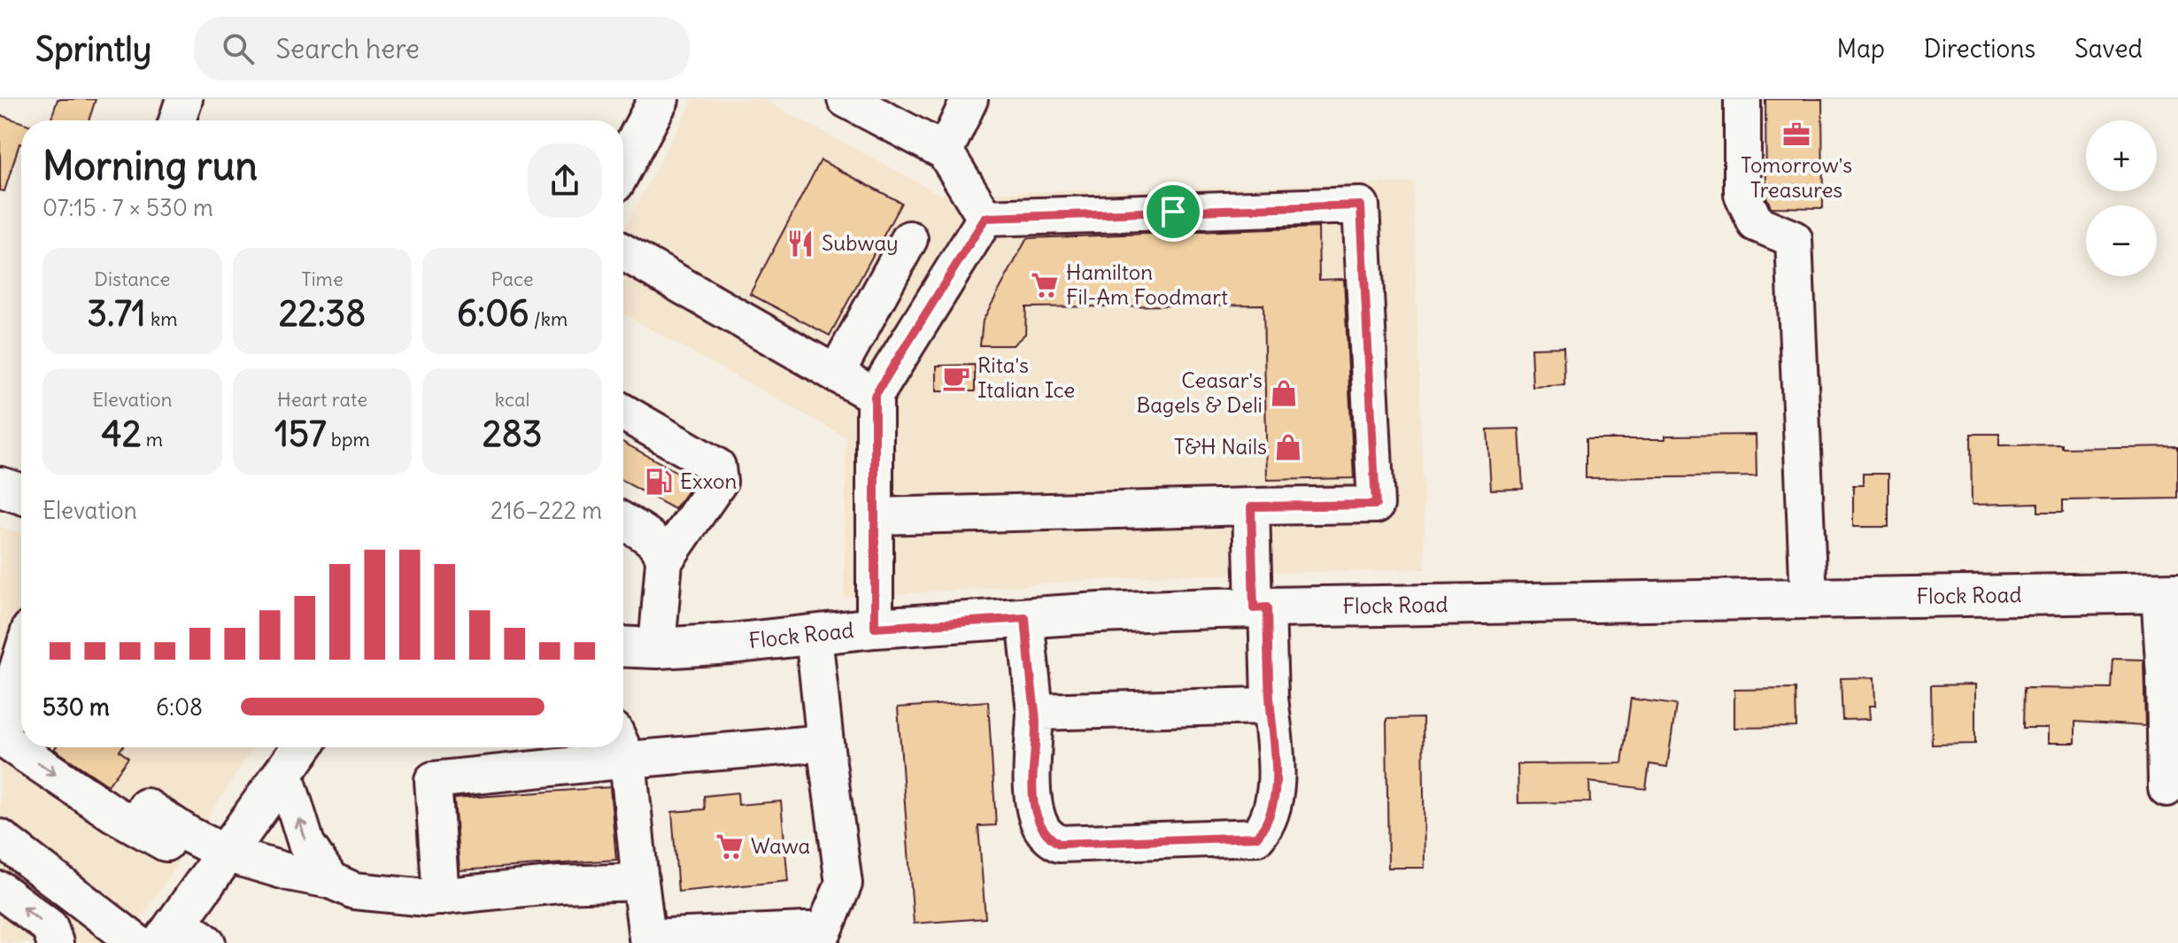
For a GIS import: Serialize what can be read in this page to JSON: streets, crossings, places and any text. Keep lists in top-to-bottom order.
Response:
{
  "streets": {
    "main road": ["Flock Road"]
  },
  "places": {
    "office": ["Tomorrow's Treasures"],
    "restaurant": ["Subway"],
    "supermarket": ["Hamilton Fil-Am Foodmart", "Wawa"],
    "cafe": ["Rita's Italian Ice"],
    "shop": ["Ceasar's Bagels & Deli", "T&H Nails"],
    "fuel station": ["Exxon"]
  },
  "page": {
    "header": "Sprintly",
    "search": "Search here",
    "nav": ["Map", "Directions", "Saved"],
    "map_buttons": ["+", "−"],
    "heading": ["Morning run", "07:15 · 7 × 530 m"],
    "stats": [
      ["Distance", "3.71 km"],
      ["Time", "22:38"],
      ["Pace", "6:06 /km"],
      ["Elevation", "42 m"],
      ["Heart rate", "157 bpm"],
      ["kcal", "283"]
    ],
    "chart": ["Elevation", "216–222 m"],
    "list": [
      {
        "name": "530 m",
        "note": "6:08"
      }
    ]
  }
}
